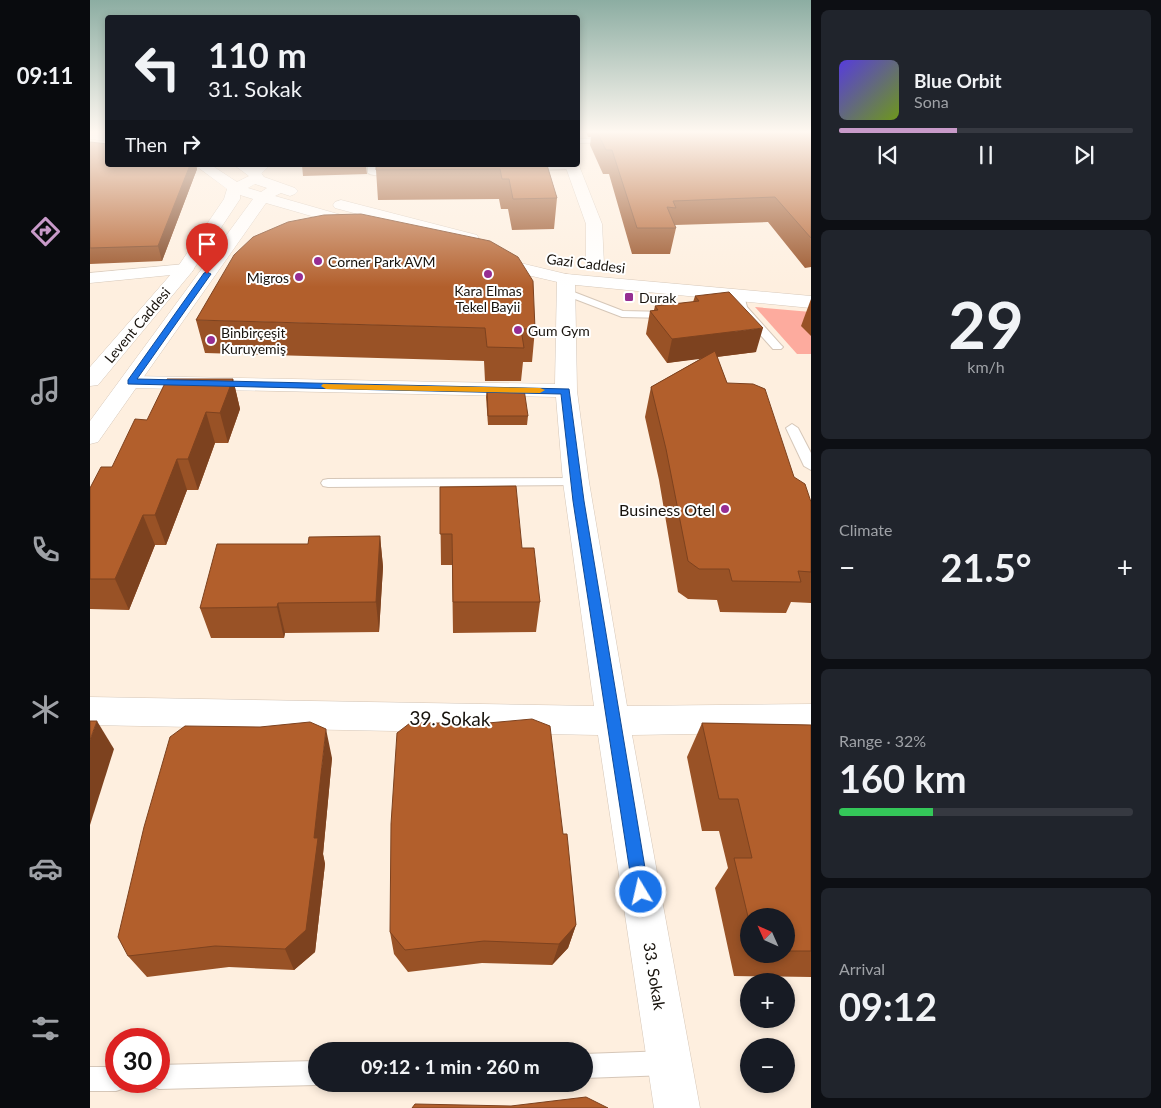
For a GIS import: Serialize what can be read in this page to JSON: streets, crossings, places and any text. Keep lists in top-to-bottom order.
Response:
{
  "streets": {
    "street": [
      "Gazi Caddesi",
      "Levent Caddesi",
      "39. Sokak",
      "33. Sokak"
    ]
  },
  "crossings": [
    ["Gazi Caddesi", "Levent Caddesi"],
    ["Gazi Caddesi", "33. Sokak"],
    ["39. Sokak", "33. Sokak"]
  ],
  "places": {
    "other": [
      "Corner Park AVM",
      "Kara Elmas Tekel Bayii",
      "Migros",
      "Gum Gym",
      "Binbirçeşit Kuruyemiş",
      "Business Otel"
    ],
    "transit": ["Durak"]
  },
  "north": "top left",
  "page": {
    "tabs": "09:11",
    "turn": ["110 m", "31. Sokak"],
    "song": ["Blue Orbit", "Sona"],
    "then": "Then",
    "tile": [
      ["29", "km/h"],
      "Climate",
      ["Range · 32%", "160 km"],
      ["Arrival", "09:12"]
    ],
    "heat": ["−", "21.5°", "+"],
    "map_buttons": ["+", "−"],
    "limit": "30",
    "trip": "09:12 · 1 min · 260 m"
  }
}
